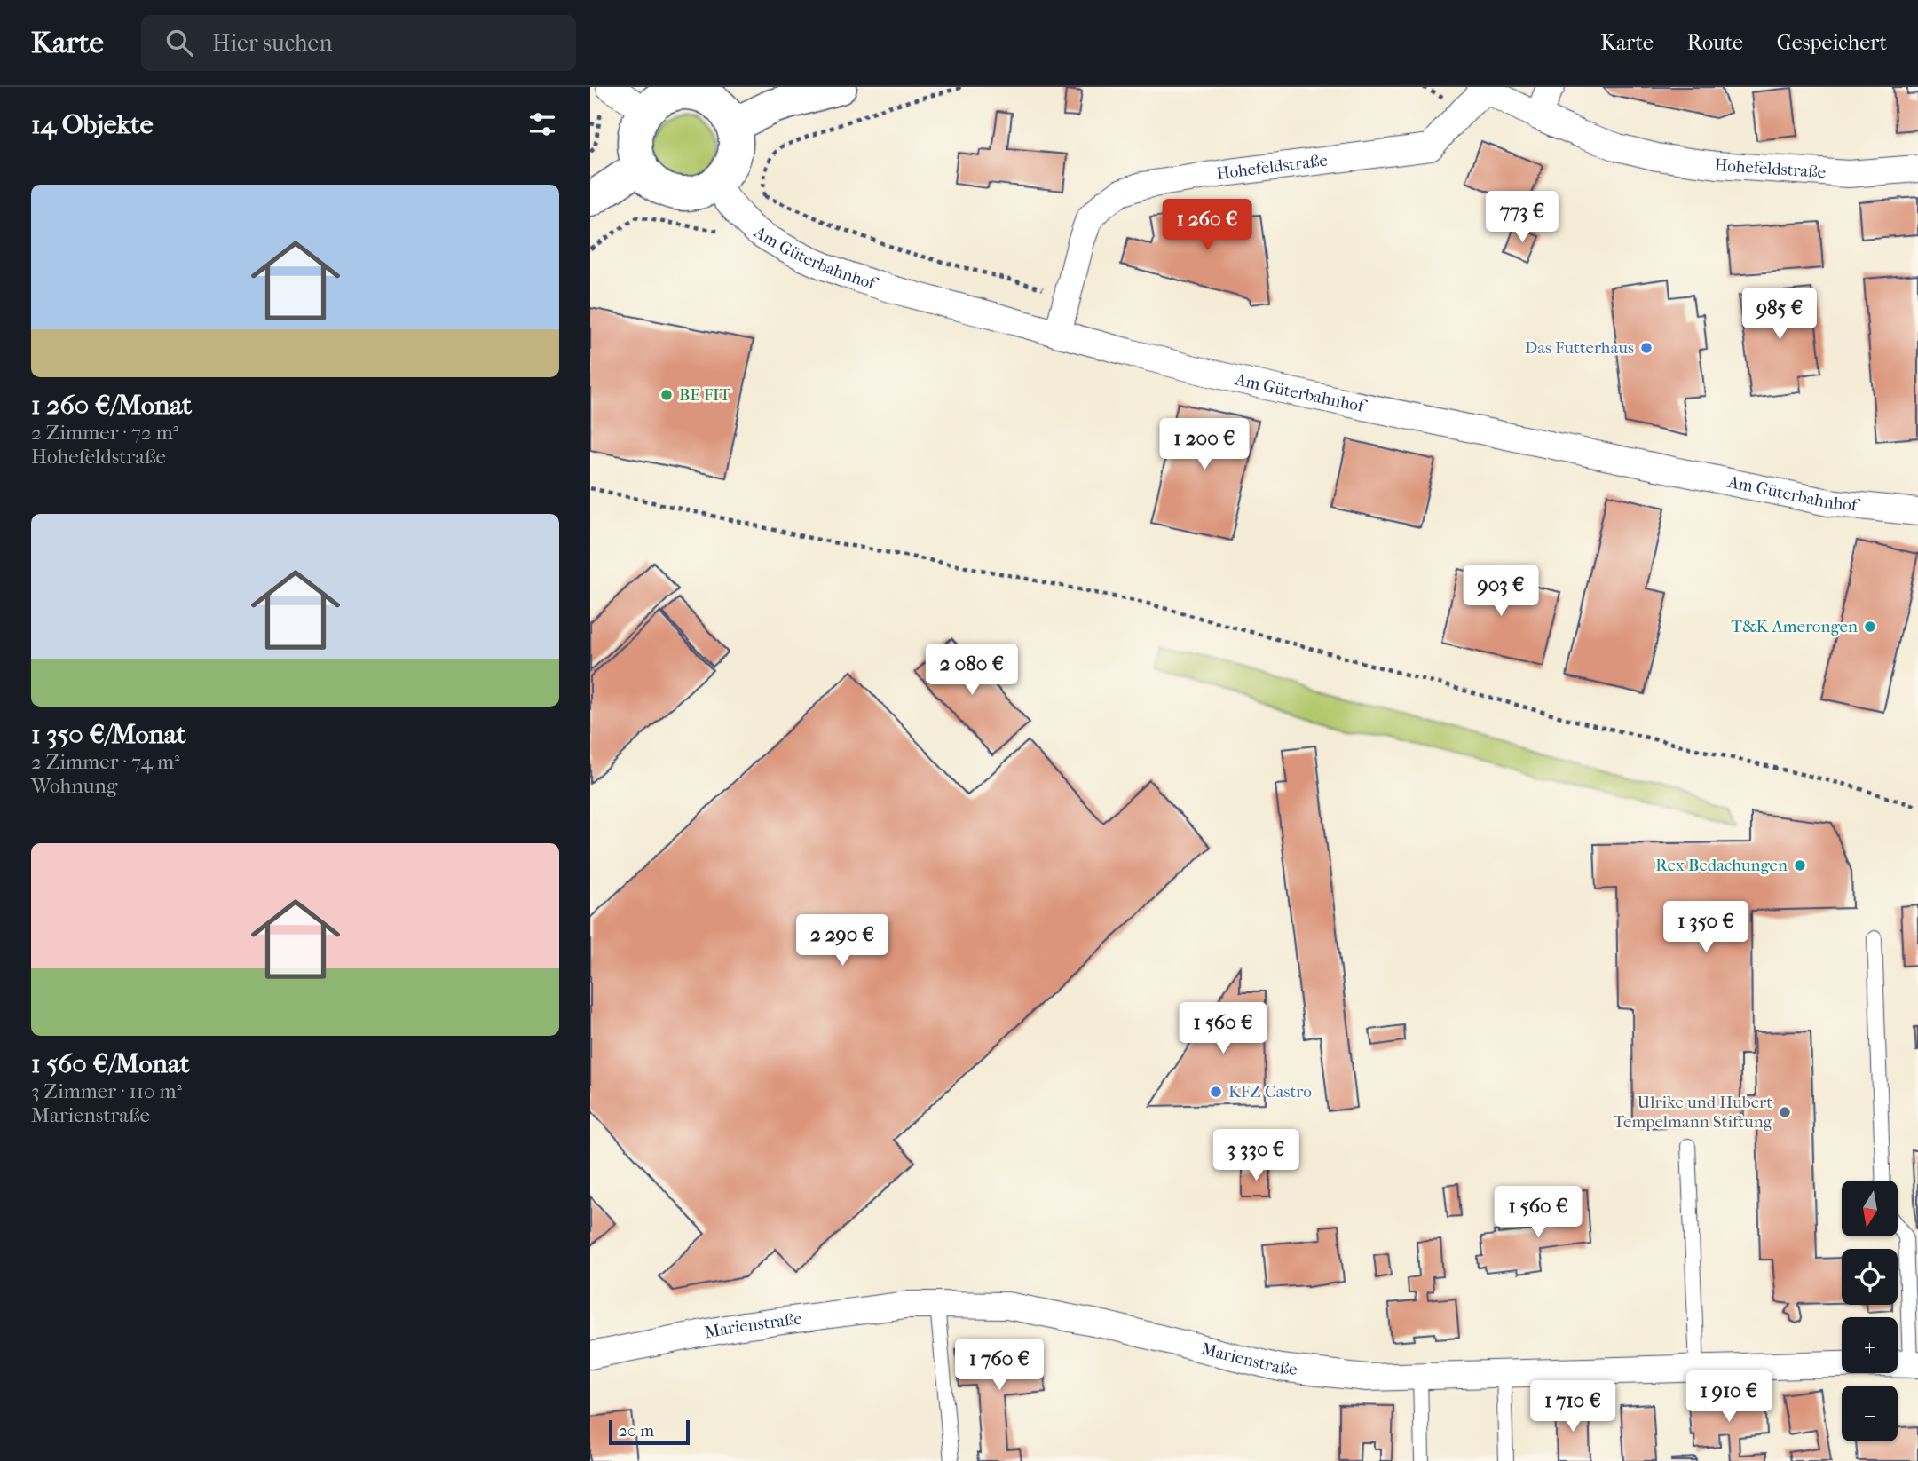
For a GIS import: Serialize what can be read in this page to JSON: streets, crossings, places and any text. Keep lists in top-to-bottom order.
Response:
{
  "streets": {
    "street": ["Hohefeldstraße", "Am Güterbahnhof", "Marienstraße"]
  },
  "crossings": [
    ["Hohefeldstraße", "Am Güterbahnhof"]
  ],
  "places": [
    "Das Futterhaus",
    "BE FIT",
    "T&K Amerongen",
    "Rex Bedachungen",
    "KFZ Castro",
    "Ulrike und Hubert Tempelmann Stiftung"
  ],
  "scale_bar": "20 m",
  "north": "bottom",
  "page": {
    "header": "Karte",
    "search": "Hier suchen",
    "nav": ["Karte", "Route", "Gespeichert"],
    "heading": "14 Objekte",
    "list": [
      {
        "name": "1 260 €/Monat",
        "note": "2 Zimmer · 72 m² · Hohefeldstraße"
      },
      {
        "name": "1 350 €/Monat",
        "note": "2 Zimmer · 74 m² · Wohnung"
      },
      {
        "name": "1 560 €/Monat",
        "note": "3 Zimmer · 110 m² · Marienstraße"
      }
    ],
    "price": [
      "773 €",
      "1 260 €",
      "985 €",
      "1 200 €",
      "903 €",
      "2 080 €",
      "1 350 €",
      "2 290 €",
      "1 560 €",
      "3 330 €",
      "1 560 €",
      "1 760 €",
      "1 910 €",
      "1 710 €"
    ],
    "map_buttons": ["+", "−"],
    "scale": "20 m"
  }
}
